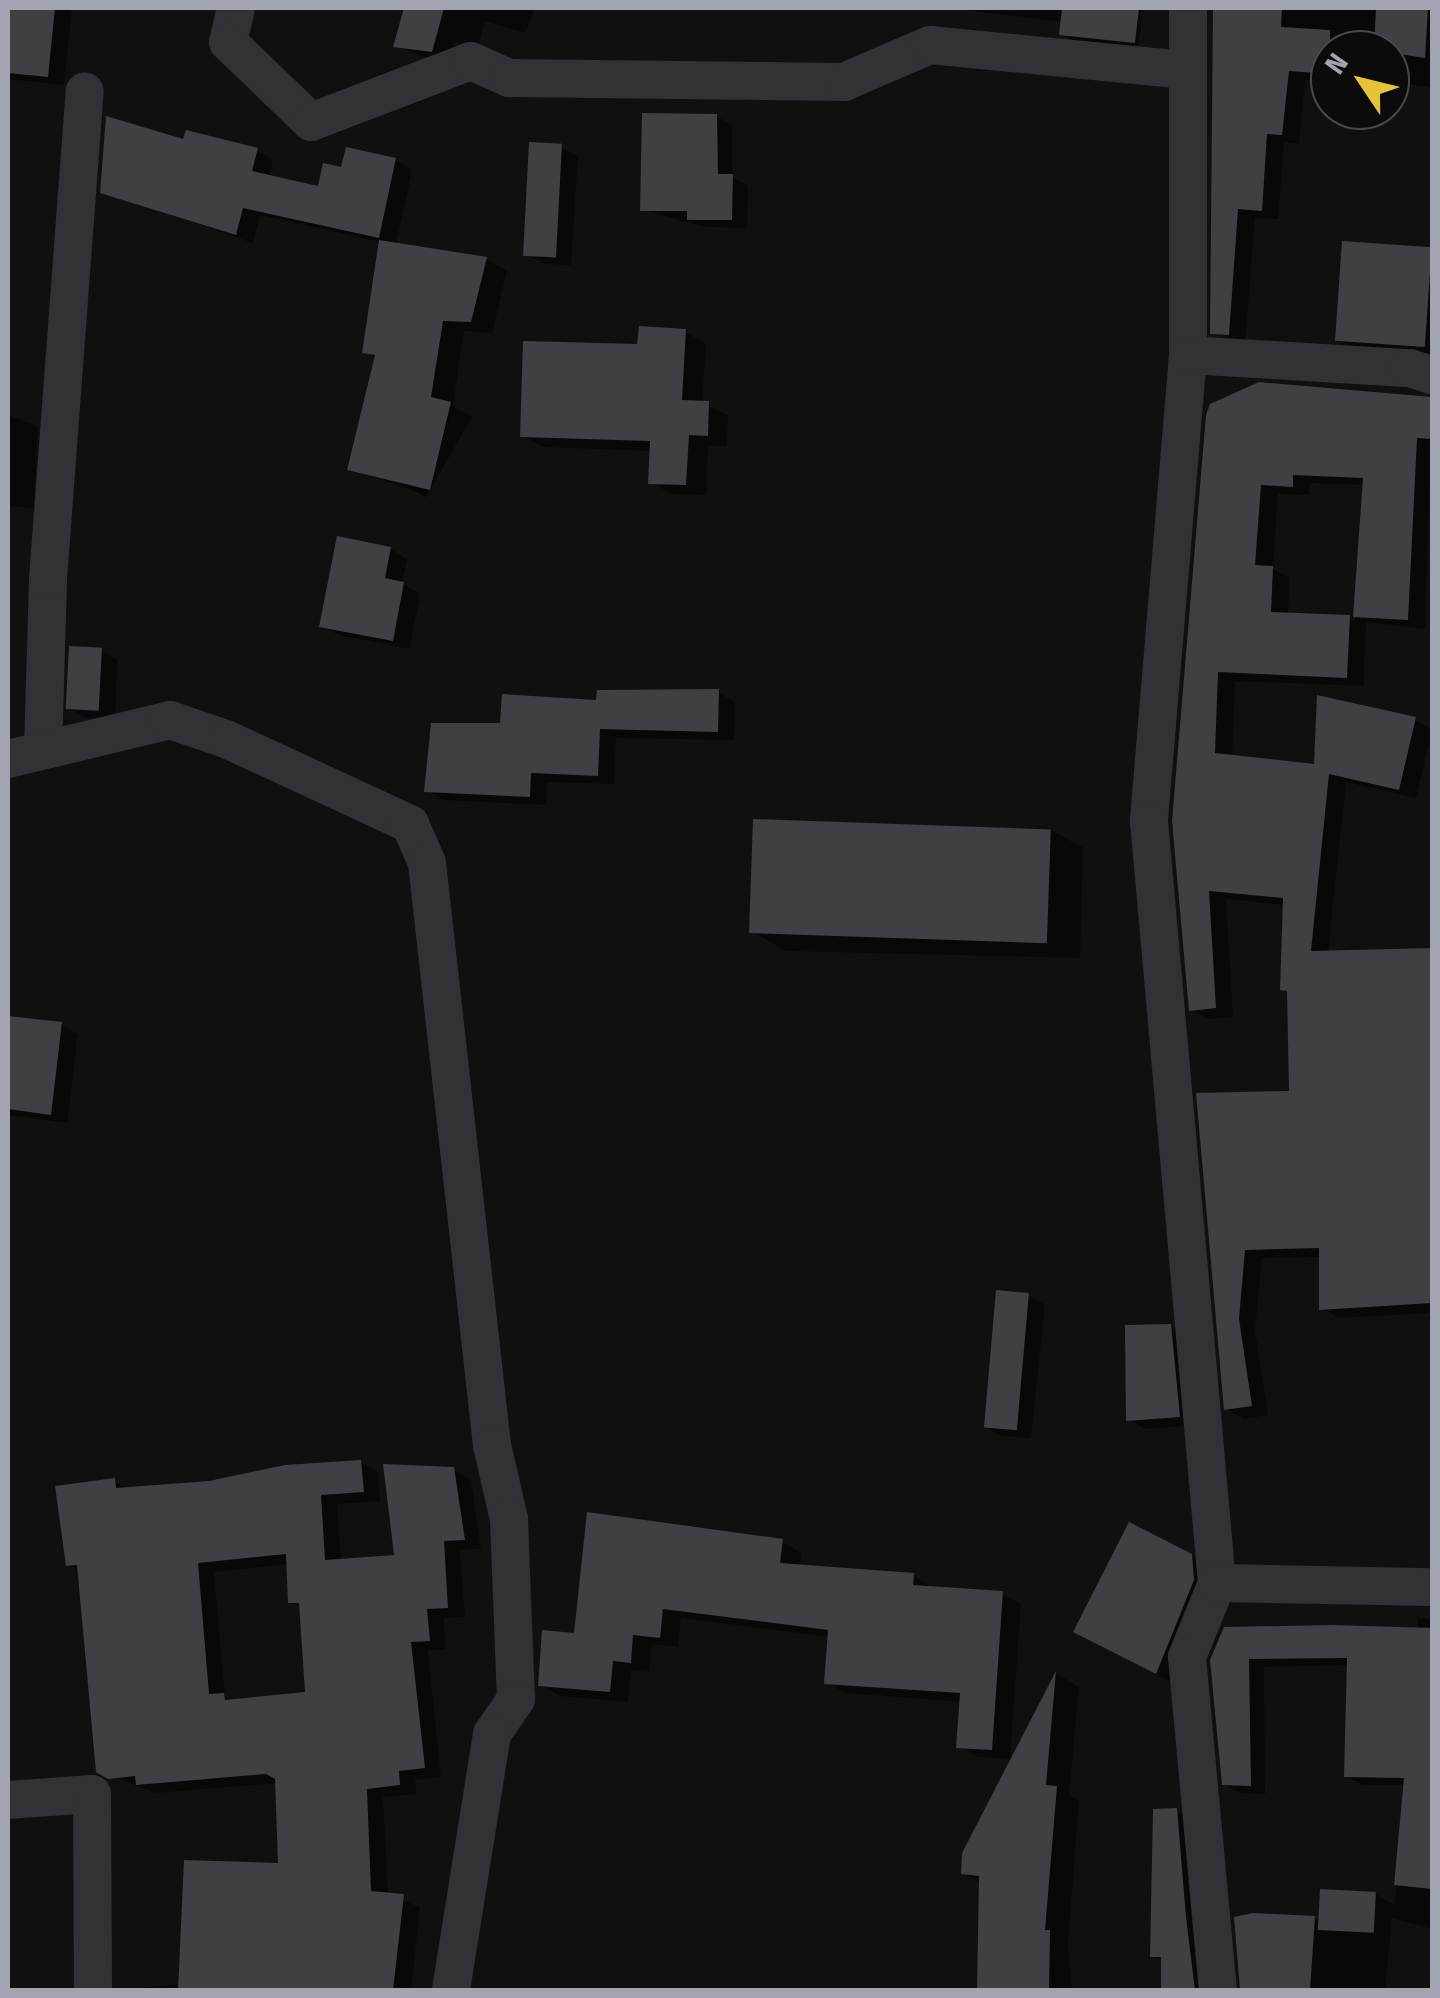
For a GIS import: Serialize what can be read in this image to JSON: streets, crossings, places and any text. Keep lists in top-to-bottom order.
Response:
{
  "north": "top left"
}
